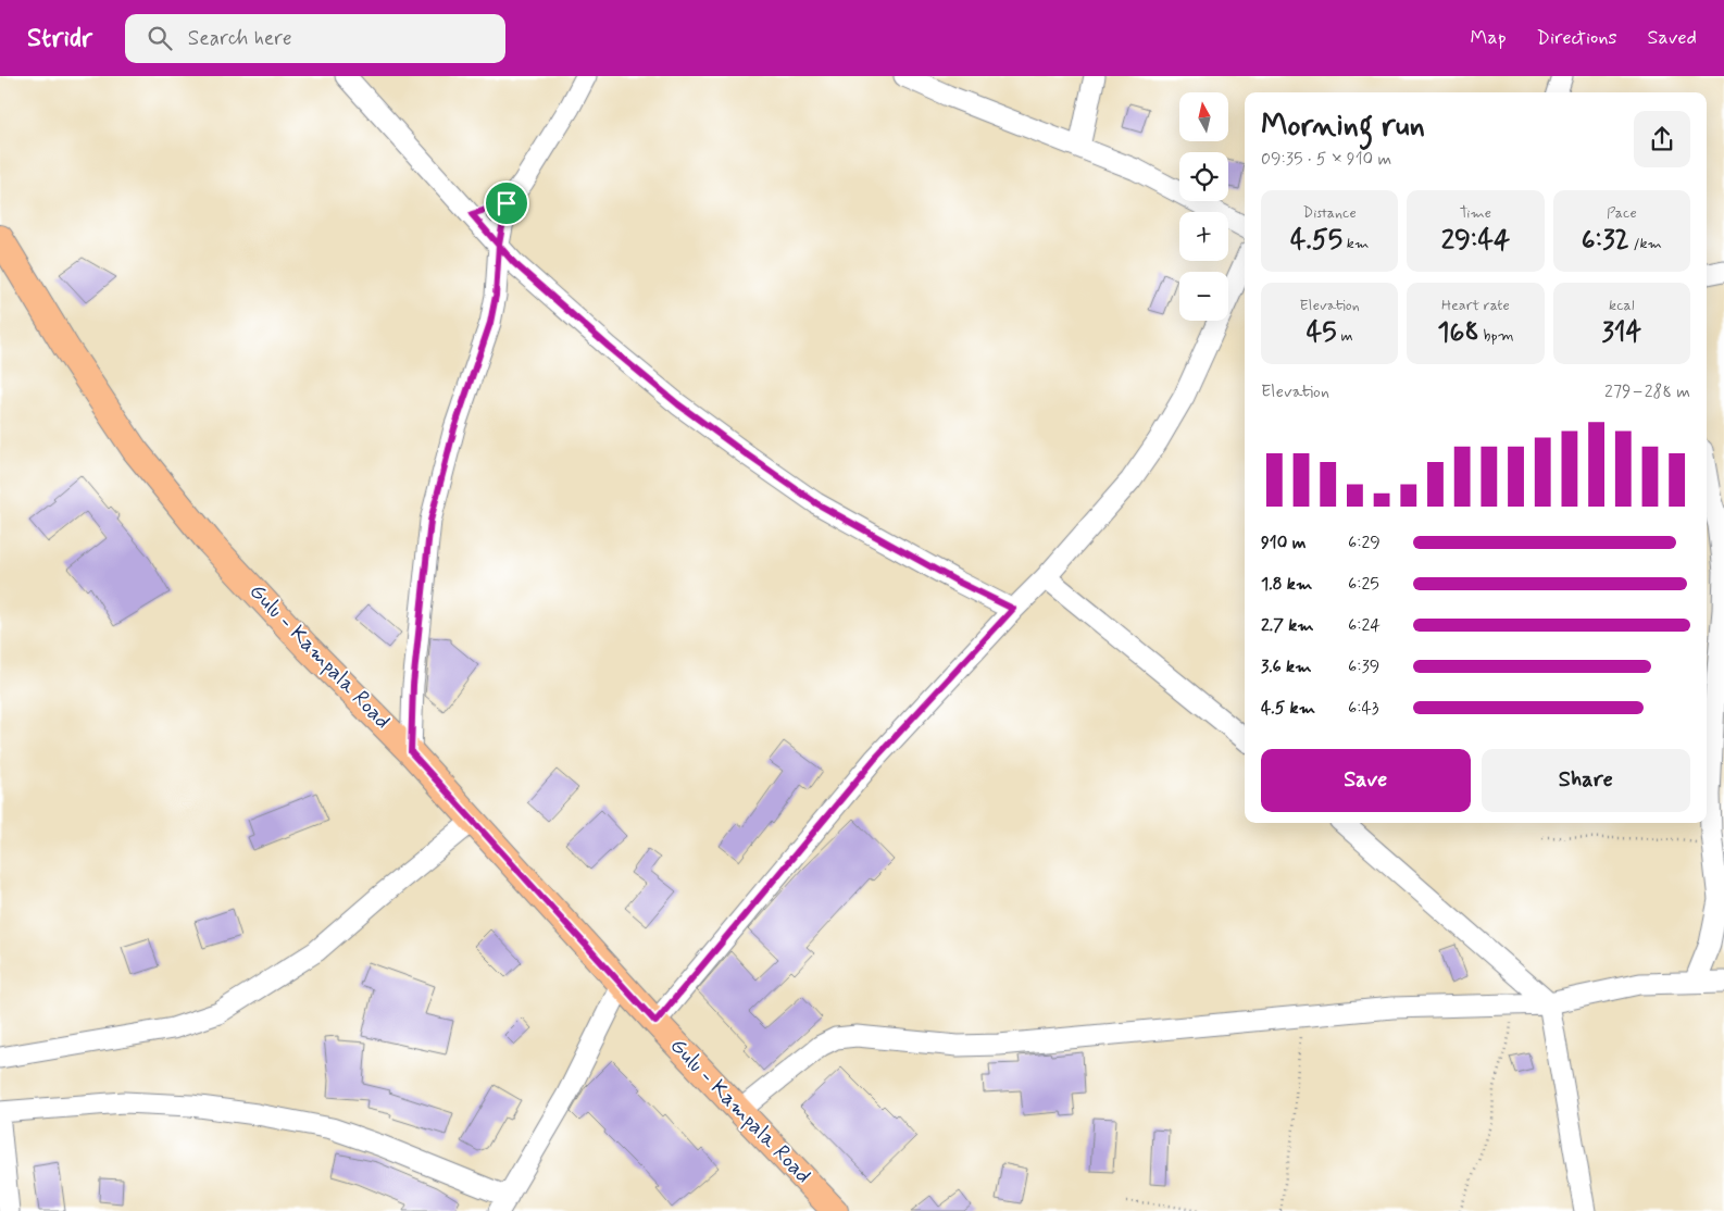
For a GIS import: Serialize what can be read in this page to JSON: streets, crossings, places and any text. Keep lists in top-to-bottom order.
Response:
{
  "streets": {
    "main road": ["Gulu - Kampala Road"]
  },
  "north": "top",
  "page": {
    "header": "Stridr",
    "search": "Search here",
    "nav": ["Map", "Directions", "Saved"],
    "map_buttons": ["+", "−"],
    "heading": ["Morning run", "09:35 · 5 × 910 m"],
    "stats": [
      ["Distance", "4.55 km"],
      ["Time", "29:44"],
      ["Pace", "6:32 /km"],
      ["Elevation", "45 m"],
      ["Heart rate", "168 bpm"],
      ["kcal", "314"]
    ],
    "chart": ["Elevation", "279–288 m"],
    "list": [
      {
        "name": "910 m",
        "note": "6:29"
      },
      {
        "name": "1.8 km",
        "note": "6:25"
      },
      {
        "name": "2.7 km",
        "note": "6:24"
      },
      {
        "name": "3.6 km",
        "note": "6:39"
      },
      {
        "name": "4.5 km",
        "note": "6:43"
      }
    ],
    "buttons": ["Save", "Share"]
  }
}
